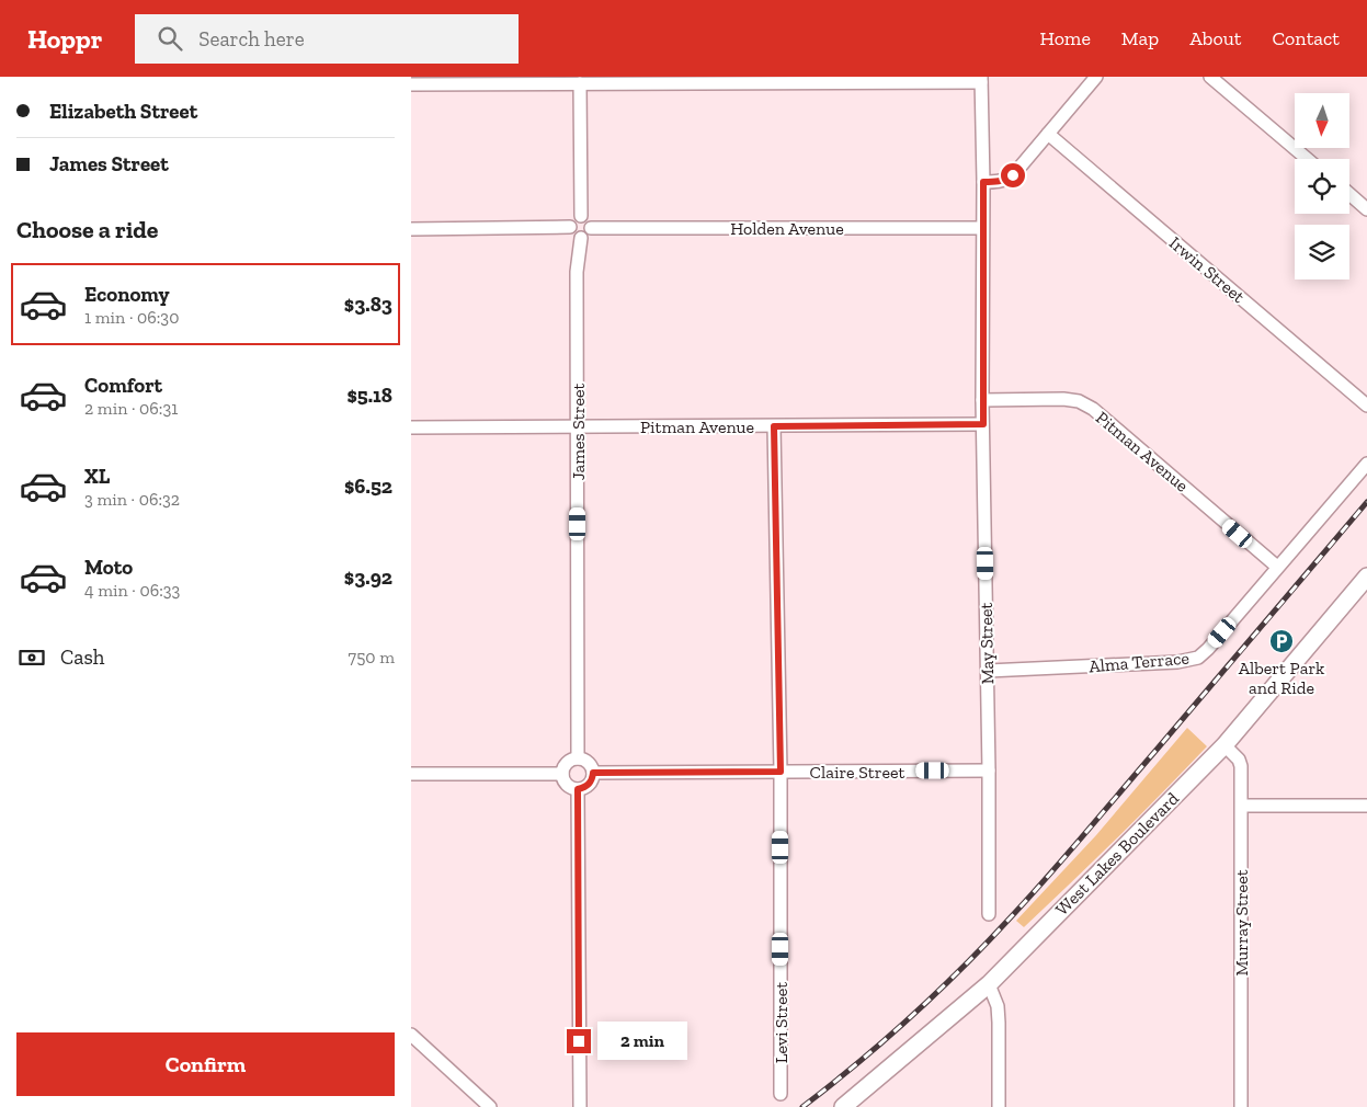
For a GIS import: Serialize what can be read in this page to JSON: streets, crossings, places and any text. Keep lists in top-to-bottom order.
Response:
{
  "streets": {
    "main road": ["West Lakes Boulevard"],
    "street": [
      "Holden Avenue",
      "Irwin Street",
      "Pitman Avenue",
      "James Street",
      "May Street",
      "Alma Terrace",
      "Claire Street",
      "Murray Street",
      "Levi Street"
    ]
  },
  "crossings": [
    ["Holden Avenue", "James Street"],
    ["Holden Avenue", "May Street"],
    ["Pitman Avenue", "James Street"],
    ["Pitman Avenue", "May Street"],
    ["Pitman Avenue", "Alma Terrace"],
    ["Pitman Avenue", "Levi Street"],
    ["James Street", "Claire Street"],
    ["May Street", "Alma Terrace"],
    ["May Street", "Claire Street"],
    ["Claire Street", "Levi Street"],
    ["West Lakes Boulevard", "Murray Street"]
  ],
  "places": {
    "parking": ["Albert Park and Ride"]
  },
  "north": "bottom",
  "page": {
    "header": "Hoppr",
    "search": "Search here",
    "nav": [
      "Home",
      "Map",
      "About",
      "Contact"
    ],
    "banner": ["Elizabeth Street", "James Street"],
    "heading": "Choose a ride",
    "list": [
      {
        "name": "Economy",
        "note": "1 min · 06:30",
        "value": "$3.83"
      },
      {
        "name": "Comfort",
        "note": "2 min · 06:31",
        "value": "$5.18"
      },
      {
        "name": "XL",
        "note": "3 min · 06:32",
        "value": "$6.52"
      },
      {
        "name": "Moto",
        "note": "4 min · 06:33",
        "value": "$3.92"
      }
    ],
    "pay": ["Cash", "750 m"],
    "buttons": "Confirm",
    "bubble": "2 min"
  }
}
